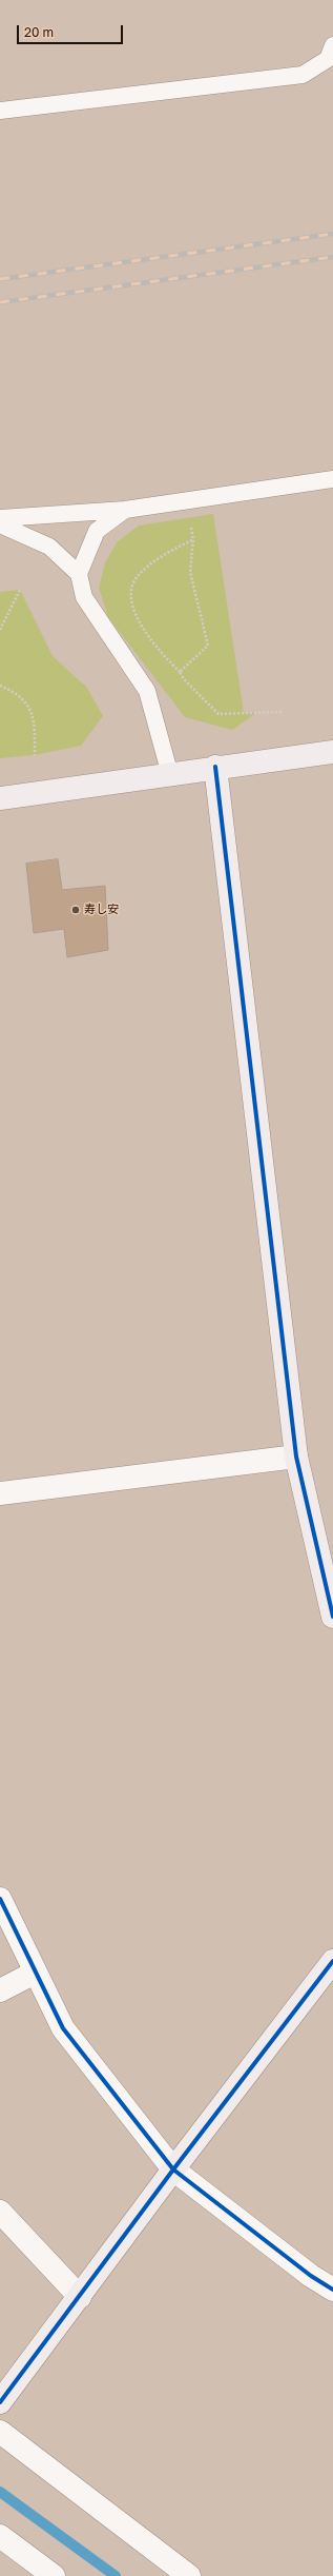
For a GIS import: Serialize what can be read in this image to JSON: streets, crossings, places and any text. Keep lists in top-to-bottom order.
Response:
{
  "places": ["寿し安"],
  "scale_bar": "20 m"
}
